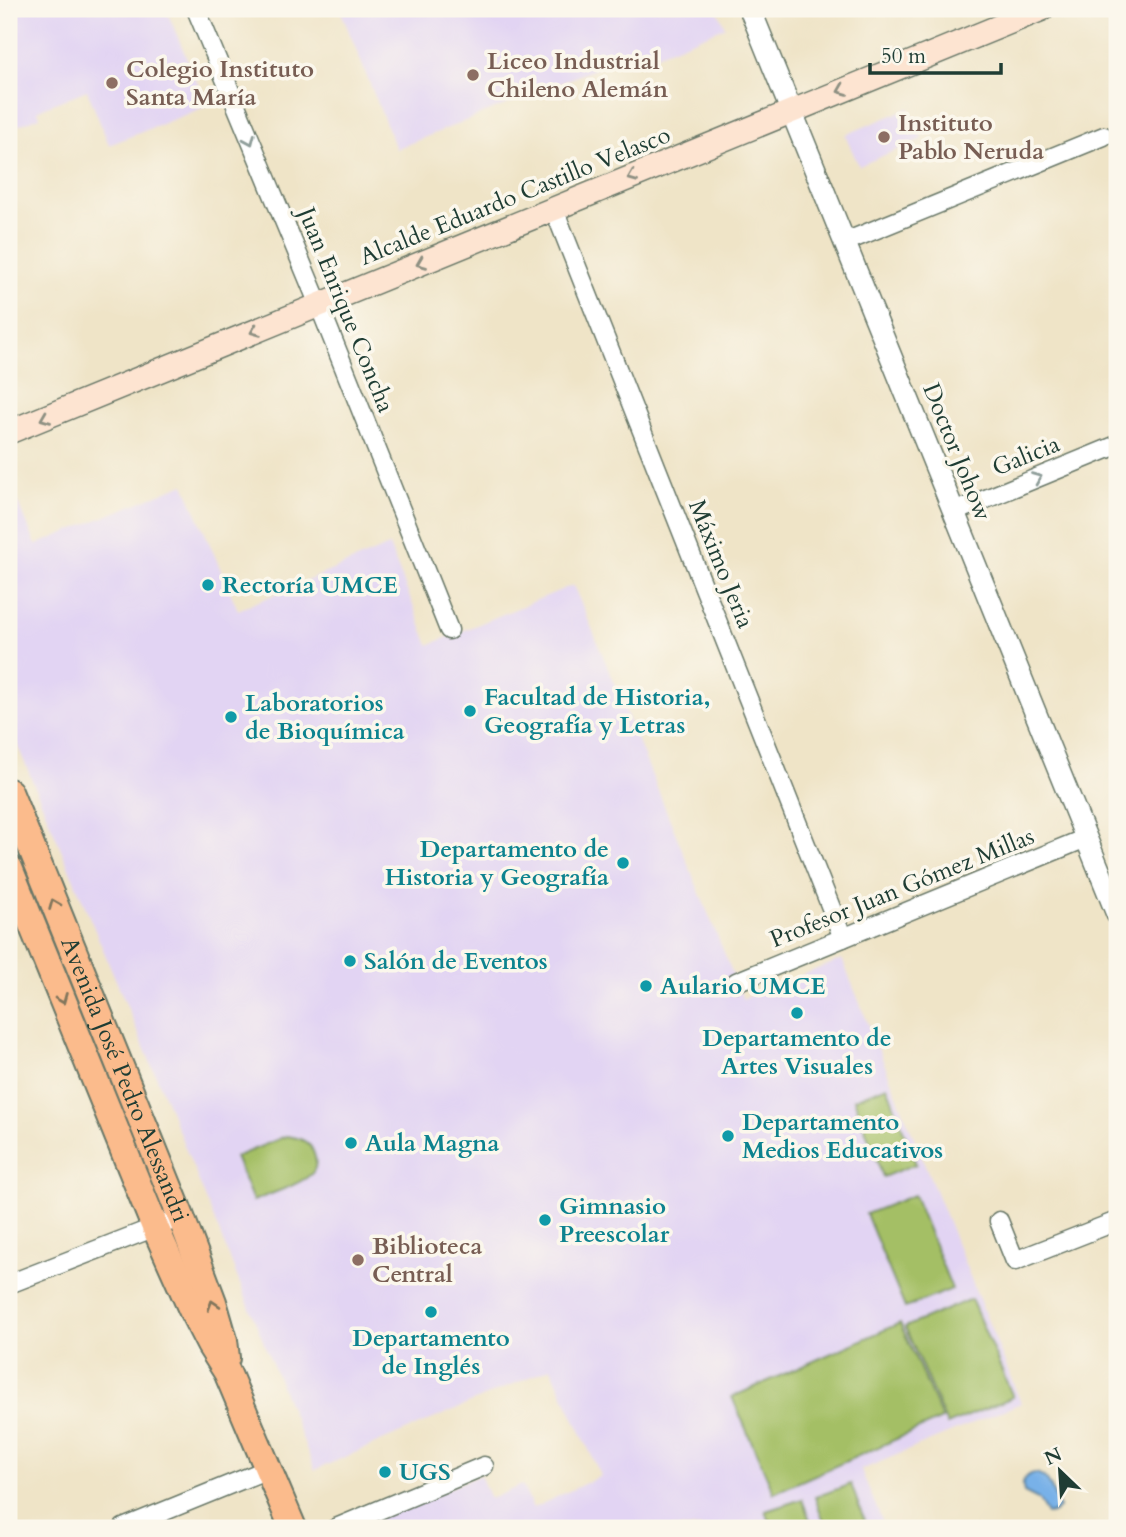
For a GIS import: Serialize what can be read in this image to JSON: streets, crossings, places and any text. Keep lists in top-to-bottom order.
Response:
{
  "streets": {
    "main road": ["Alcalde Eduardo Castillo Velasco", "Avenida José Pedro Alessandri"],
    "street": [
      "Juan Enrique Concha",
      "Doctor Johow",
      "Galicia",
      "Máximo Jeria",
      "Profesor Juan Gómez Millas"
    ]
  },
  "crossings": [
    ["Alcalde Eduardo Castillo Velasco", "Juan Enrique Concha"],
    ["Alcalde Eduardo Castillo Velasco", "Doctor Johow"],
    ["Alcalde Eduardo Castillo Velasco", "Máximo Jeria"],
    ["Doctor Johow", "Galicia"],
    ["Doctor Johow", "Profesor Juan Gómez Millas"],
    ["Máximo Jeria", "Profesor Juan Gómez Millas"]
  ],
  "one_way": ["Alcalde Eduardo Castillo Velasco", "Juan Enrique Concha", "Galicia"],
  "places": [
    "Liceo Industrial Chileno Alemán",
    "Colegio Instituto Santa María",
    "Instituto Pablo Neruda",
    "Rectoría UMCE",
    "Facultad de Historia, Geografía y Letras",
    "Laboratorios de Bioquímica",
    "Departamento de Historia y Geografía",
    "Salón de Eventos",
    "Aulario UMCE",
    "Departamento de Artes Visuales",
    "Departamento Medios Educativos",
    "Aula Magna",
    "Gimnasio Preescolar",
    "Biblioteca Central",
    "Departamento de Inglés",
    "UGS"
  ],
  "scale_bar": "50 m",
  "north": "top left"
}
